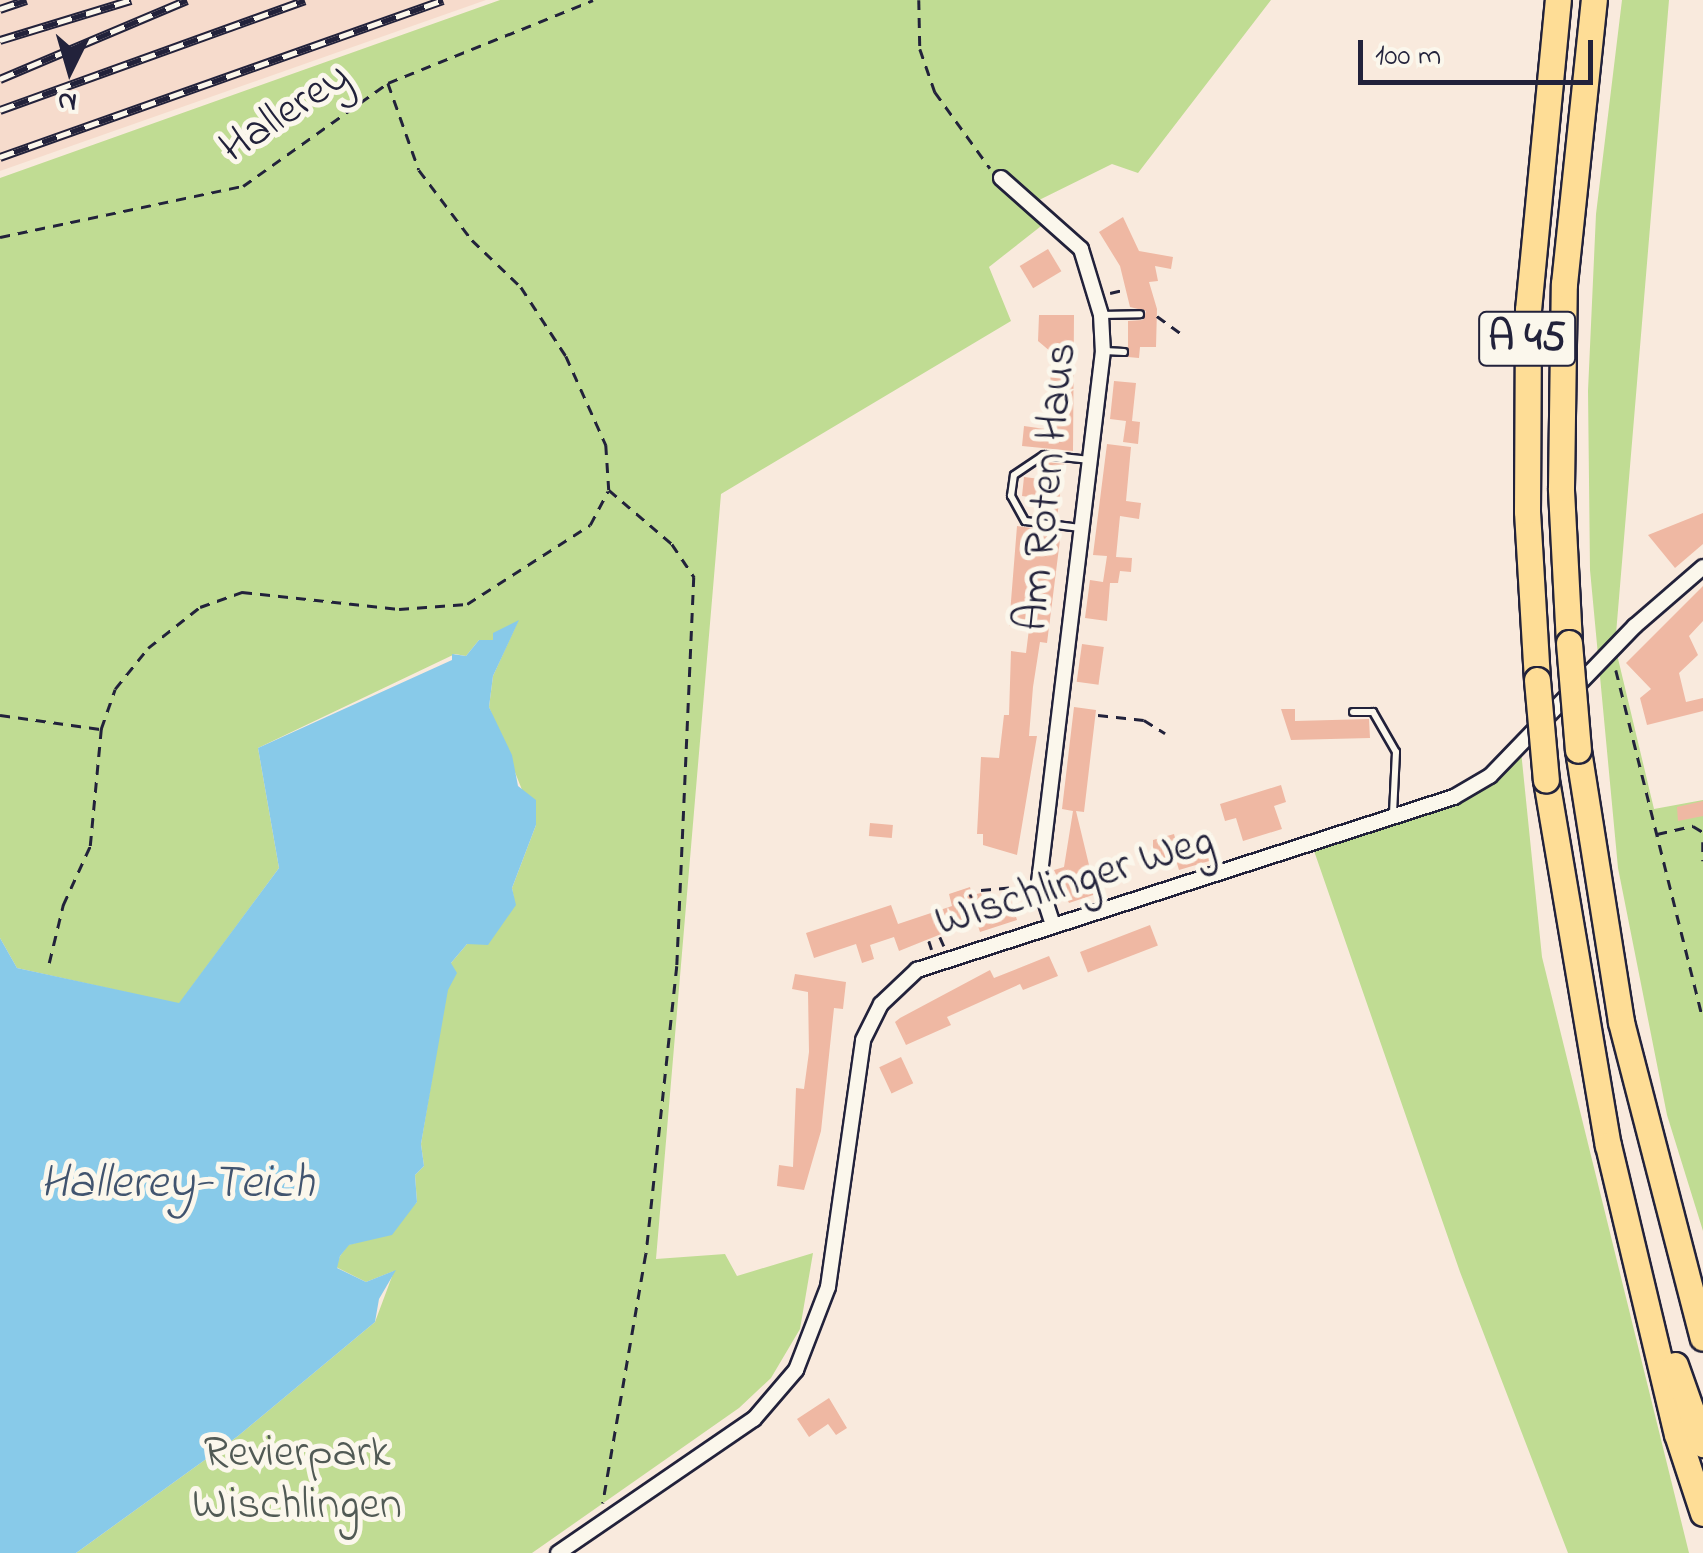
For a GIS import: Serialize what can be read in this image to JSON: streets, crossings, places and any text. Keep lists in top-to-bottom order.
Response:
{
  "streets": {
    "highway": ["A 45"],
    "street": ["Am Roten Haus", "Wischlinger Weg"],
    "path": ["Hallerey"]
  },
  "crossings": [
    ["Am Roten Haus", "Wischlinger Weg"]
  ],
  "water": ["Hallerey-Teich"],
  "parks": ["Revierpark Wischlingen"],
  "scale_bar": "100 m",
  "north": "bottom"
}
